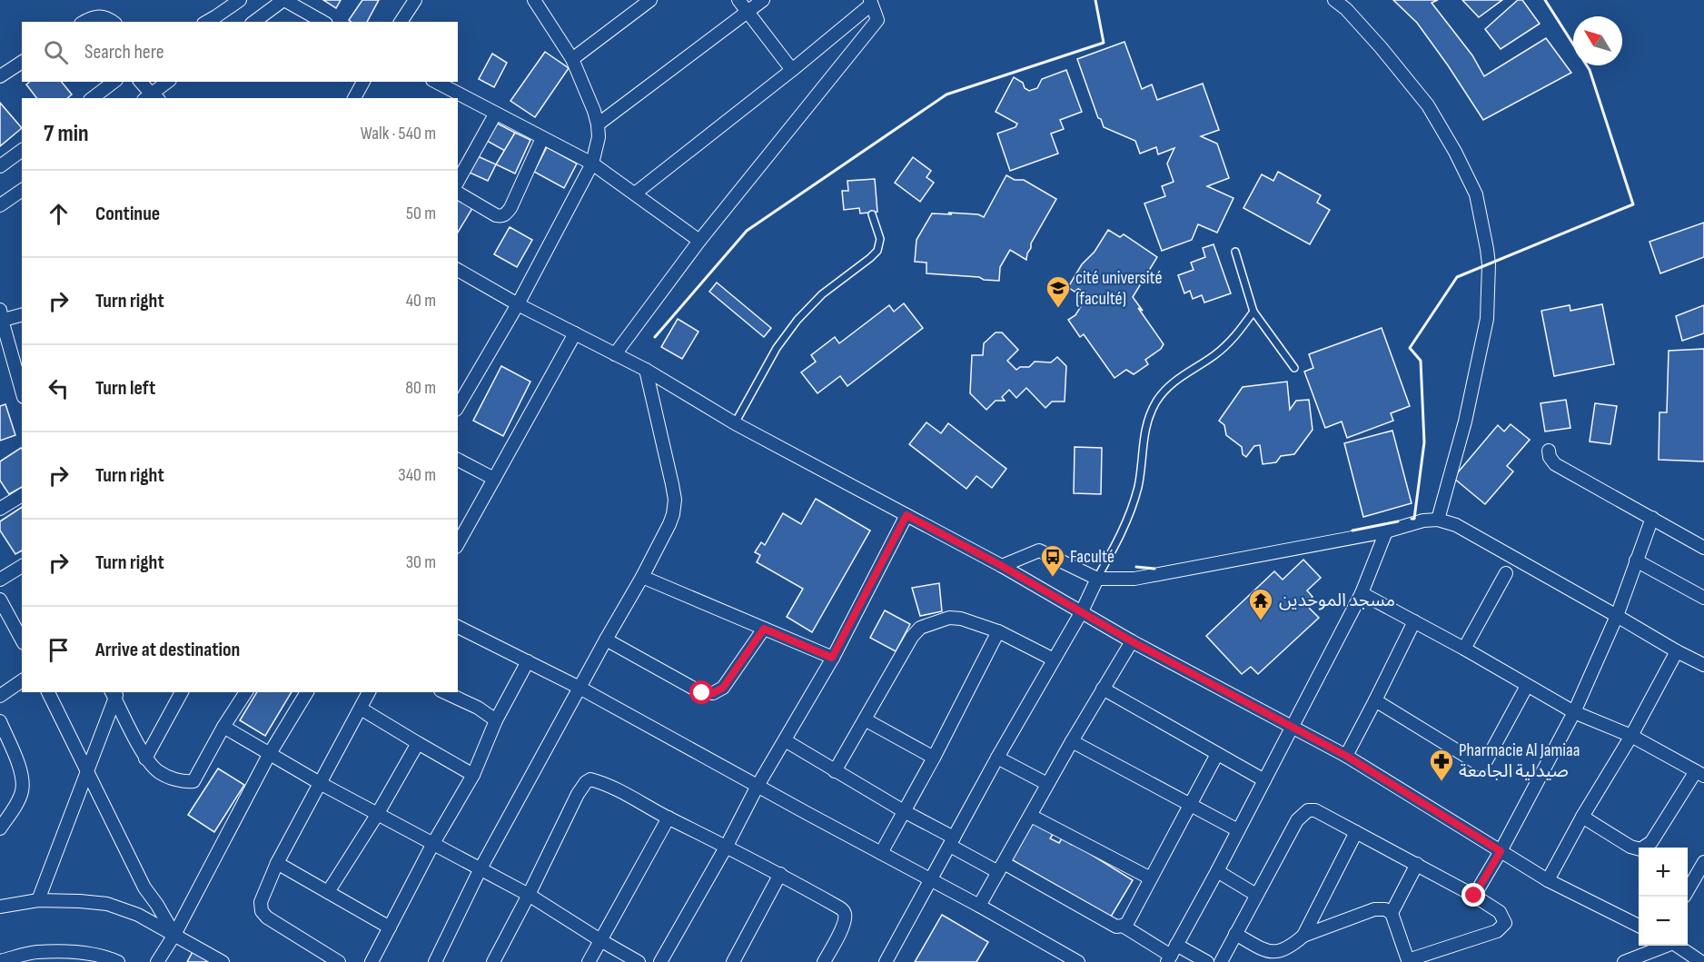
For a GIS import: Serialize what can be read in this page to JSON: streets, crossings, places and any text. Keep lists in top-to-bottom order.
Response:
{
  "places": {
    "school or university": ["cité université (faculté)"],
    "bus stop": ["Faculté"],
    "temple": ["مسجد الموحدين"],
    "pharmacy": ["Pharmacie Al Jamiaa صيدلية الجامعة"]
  },
  "north": "top left",
  "page": {
    "search": "Search here",
    "heading": ["7 min", "Walk · 540 m"],
    "list": [
      ["Continue", "50 m"],
      ["Turn right", "40 m"],
      ["Turn left", "80 m"],
      ["Turn right", "340 m"],
      ["Turn right", "30 m"],
      "Arrive at destination"
    ],
    "map_buttons": ["+", "−"]
  }
}
